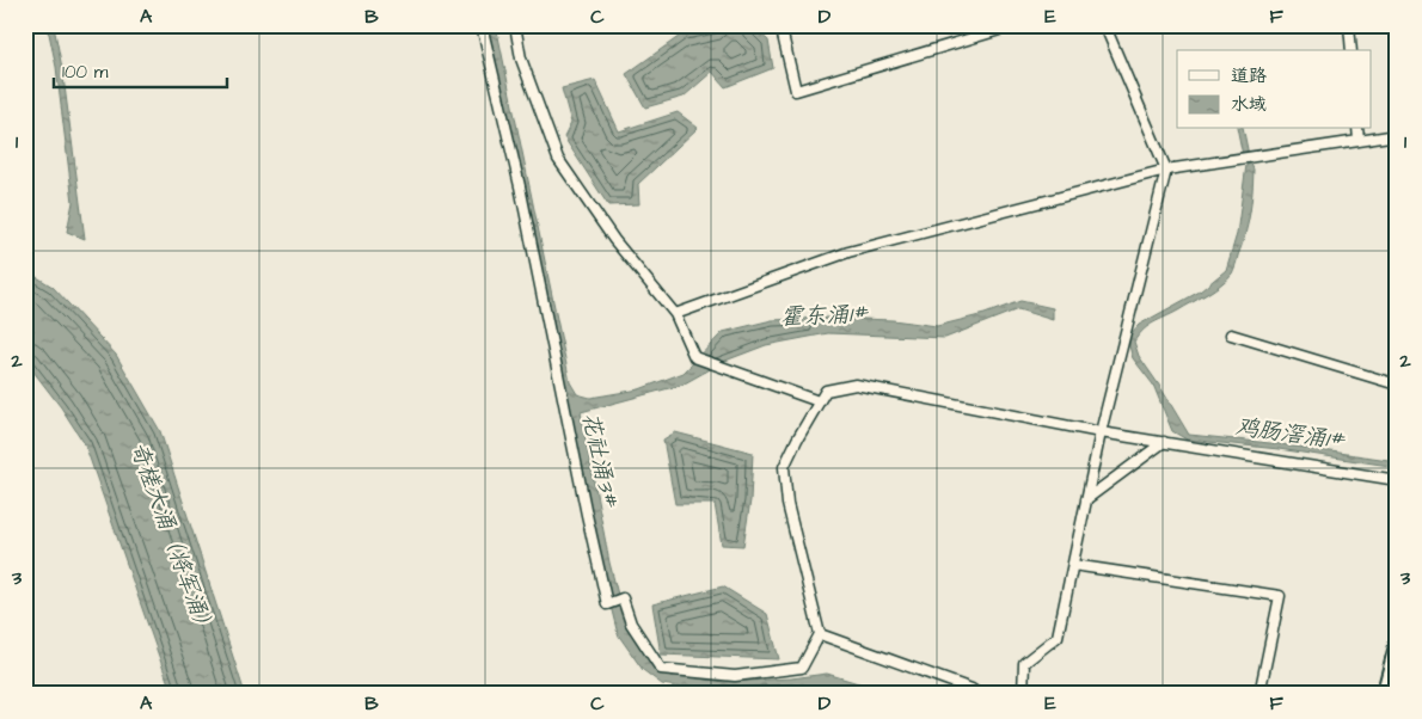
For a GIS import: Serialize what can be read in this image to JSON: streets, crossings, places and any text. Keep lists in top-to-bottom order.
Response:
{
  "water": [
    "霍东涌1#",
    "鸡肠滘涌1#",
    "花社涌3#",
    "奇槎大涌（将军涌）"
  ],
  "legend": ["道路", "水域"],
  "scale_bar": "100 m",
  "grid": {
    "columns": [
      "A",
      "B",
      "C",
      "D",
      "E",
      "F"
    ],
    "rows": ["1", "2", "3"]
  }
}
